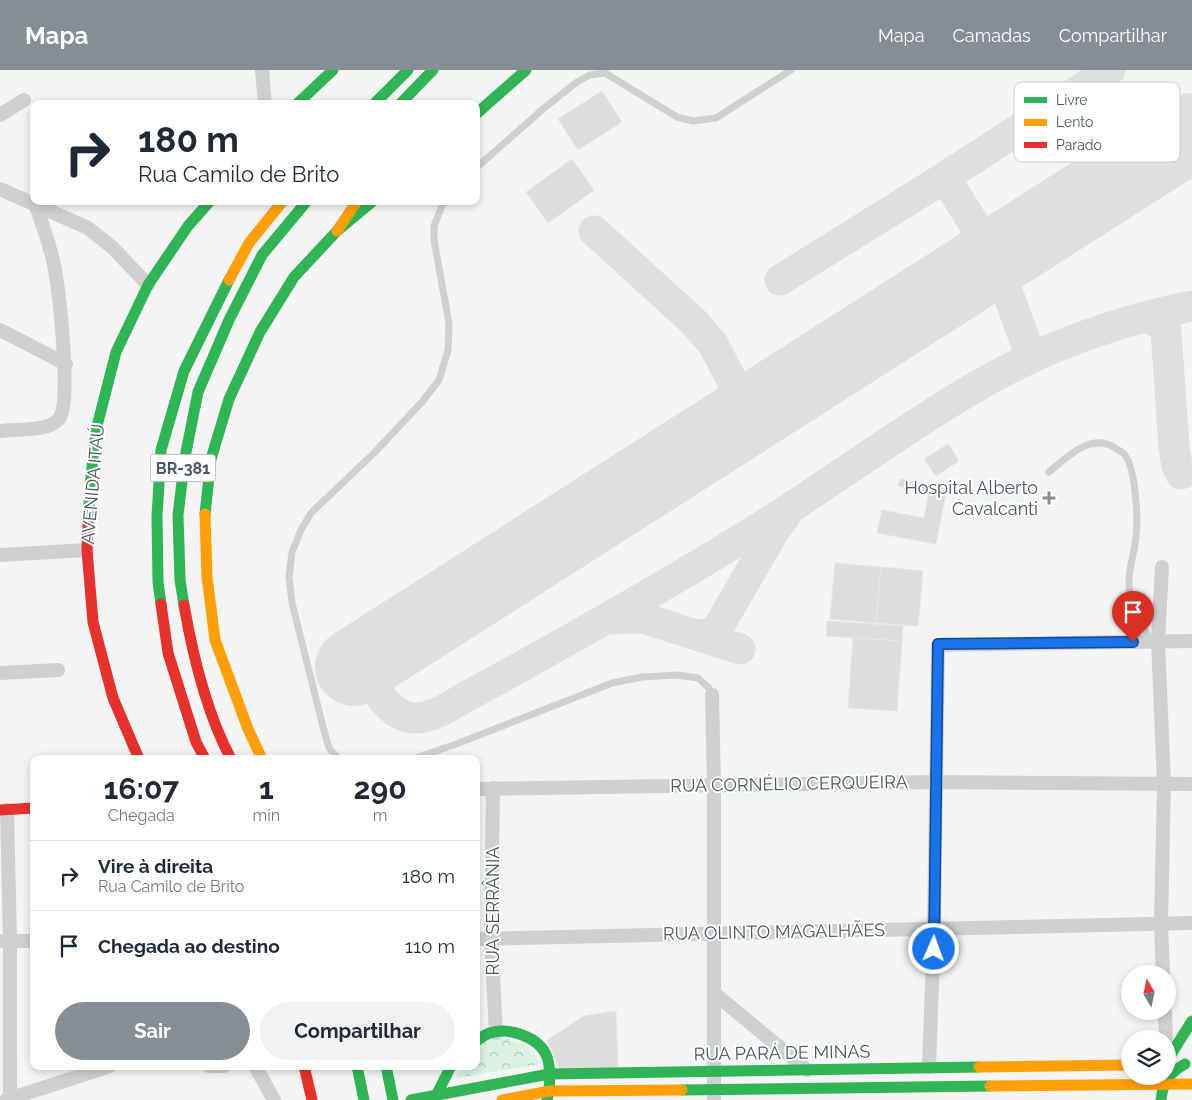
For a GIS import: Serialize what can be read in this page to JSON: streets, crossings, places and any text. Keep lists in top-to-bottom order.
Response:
{
  "streets": {
    "main road": ["BR-381", "AVENIDA ITAÚ", "RUA PARÁ DE MINAS"],
    "street": ["RUA CORNÉLIO CERQUEIRA", "RUA SERRÂNIA", "RUA OLINTO MAGALHÃES"]
  },
  "crossings": [
    ["RUA CORNÉLIO CERQUEIRA", "RUA SERRÂNIA"],
    ["RUA SERRÂNIA", "RUA OLINTO MAGALHÃES"]
  ],
  "places": {
    "health": ["Hospital Alberto Cavalcanti"]
  },
  "legend": ["Livre", "Lento", "Parado"],
  "north": "top",
  "page": {
    "header": "Mapa",
    "nav": ["Mapa", "Camadas", "Compartilhar"],
    "turn": ["180 m", "Rua Camilo de Brito"],
    "eta": [
      "16:07",
      "Chegada",
      "1",
      "min",
      "290",
      "m"
    ],
    "list": [
      {
        "name": "Vire à direita",
        "note": "Rua Camilo de Brito",
        "value": "180 m"
      },
      {
        "name": "Chegada ao destino",
        "value": "110 m"
      }
    ],
    "buttons": ["Sair", "Compartilhar"]
  }
}
